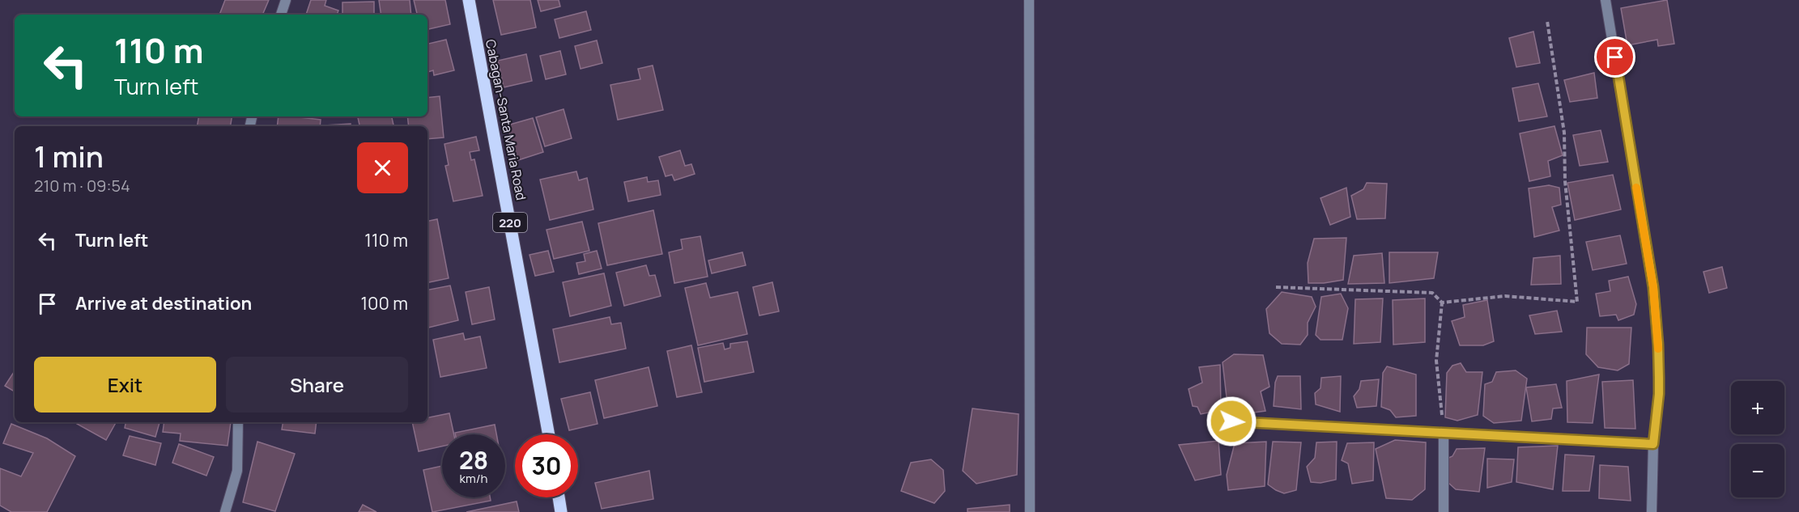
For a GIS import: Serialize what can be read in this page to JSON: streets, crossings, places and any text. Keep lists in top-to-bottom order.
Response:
{
  "streets": {
    "main road": ["Cabagan-Santa Maria Road", "220"]
  },
  "page": {
    "turn": ["110 m", "Turn left"],
    "heading": ["1 min", "210 m · 09:54"],
    "list": [
      {
        "name": "Turn left",
        "value": "110 m"
      },
      {
        "name": "Arrive at destination",
        "value": "100 m"
      }
    ],
    "buttons": ["Exit", "Share"],
    "map_buttons": ["+", "−"],
    "speed": "28 km/h",
    "limit": "30"
  }
}
